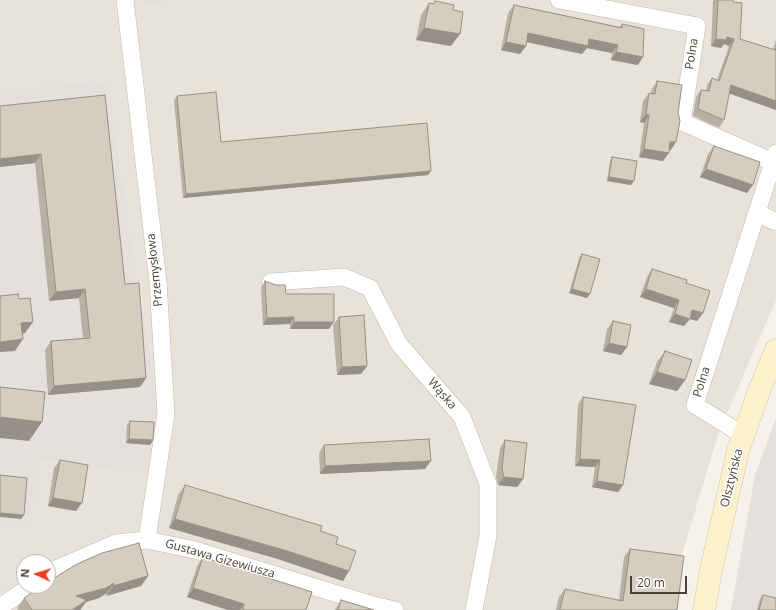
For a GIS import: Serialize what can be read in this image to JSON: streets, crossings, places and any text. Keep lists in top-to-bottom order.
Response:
{
  "streets": {
    "street": [
      "Polna",
      "Przemysłowa",
      "Wąska",
      "Olsztyńska",
      "Gustawa Gizewiusza"
    ]
  },
  "crossings": [
    ["Polna", "Olsztyńska"],
    ["Przemysłowa", "Gustawa Gizewiusza"]
  ],
  "scale_bar": "20 m",
  "north": "left"
}
